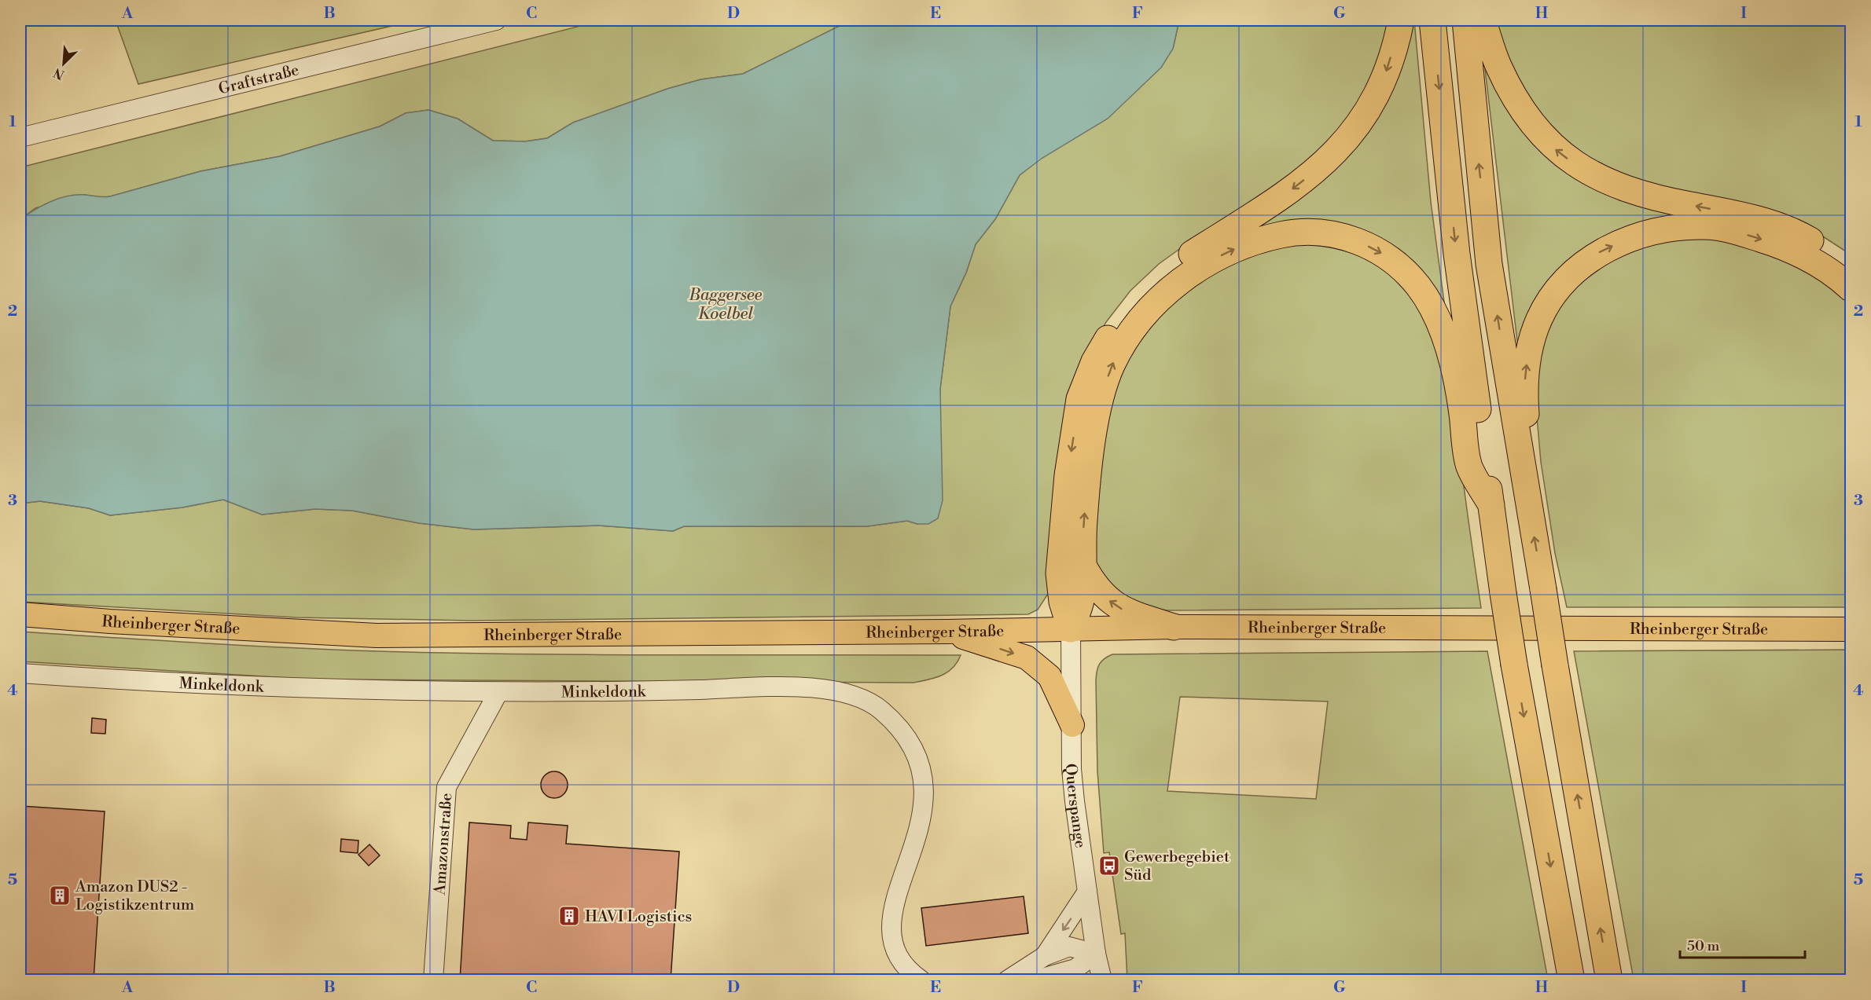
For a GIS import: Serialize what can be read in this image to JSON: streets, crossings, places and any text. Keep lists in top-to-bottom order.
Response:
{
  "streets": {
    "main road": ["Rheinberger Straße"],
    "street": [
      "Graftstraße",
      "Minkeldonk",
      "Querspange",
      "Amazonstraße"
    ]
  },
  "crossings": [
    ["Rheinberger Straße", "Querspange"],
    ["Minkeldonk", "Amazonstraße"]
  ],
  "water": ["Baggersee Koelbel"],
  "places": {
    "bus stop": ["Gewerbegebiet Süd"],
    "building": ["Amazon DUS2 - Logistikzentrum", "HAVI Logistics"]
  },
  "scale_bar": "50 m",
  "north": "bottom left",
  "grid": {
    "columns": [
      "A",
      "B",
      "C",
      "D",
      "E",
      "F",
      "G",
      "H",
      "I"
    ],
    "rows": [
      "1",
      "2",
      "3",
      "4",
      "5"
    ]
  }
}
